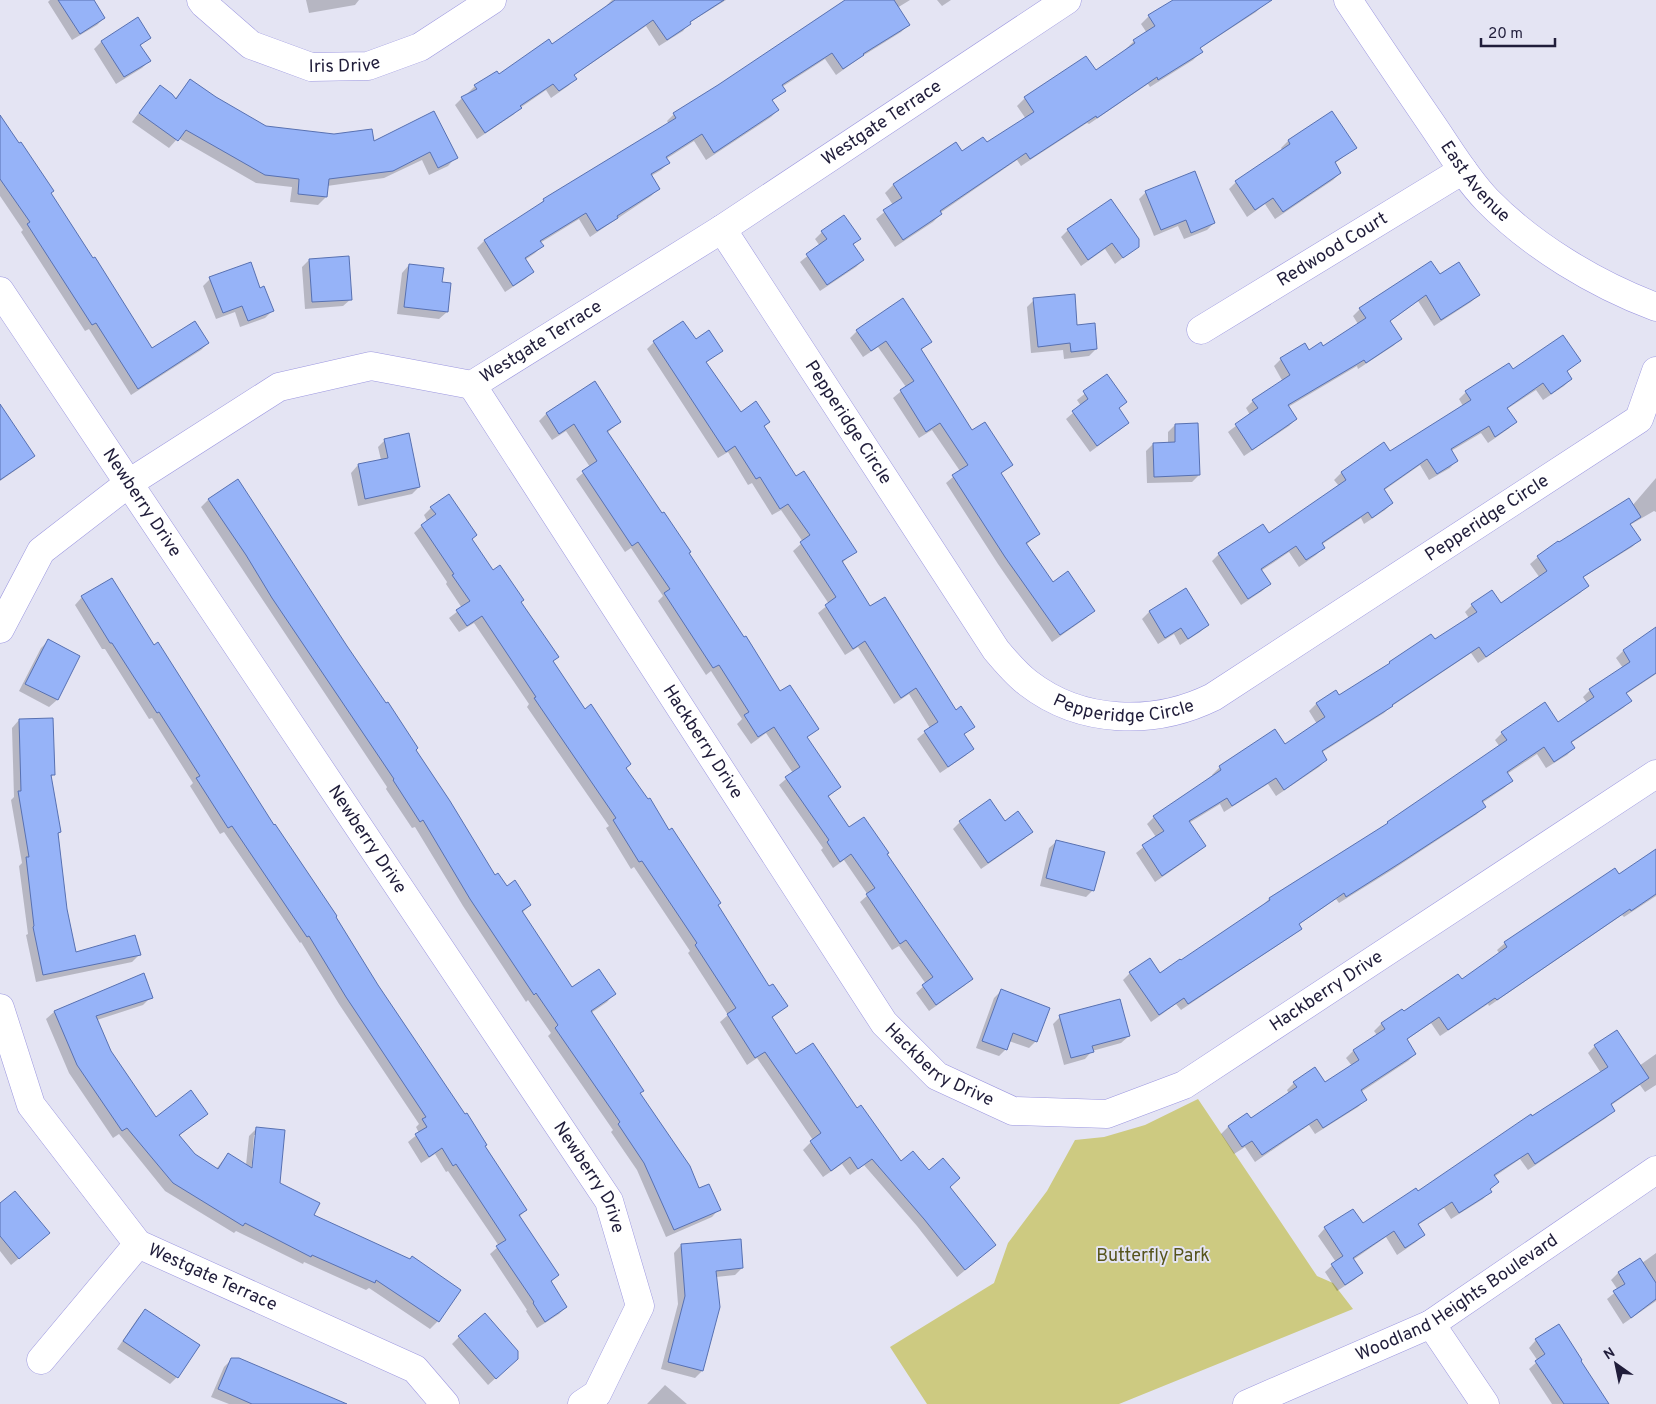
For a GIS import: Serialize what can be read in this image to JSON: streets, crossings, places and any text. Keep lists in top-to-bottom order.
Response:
{
  "streets": {
    "street": [
      "Iris Drive",
      "Westgate Terrace",
      "East Avenue",
      "Redwood Court",
      "Pepperidge Circle",
      "Newberry Drive",
      "Hackberry Drive",
      "Woodland Heights Boulevard"
    ]
  },
  "crossings": [
    ["Westgate Terrace", "Pepperidge Circle"],
    ["Westgate Terrace", "Newberry Drive"],
    ["Westgate Terrace", "Hackberry Drive"],
    ["East Avenue", "Redwood Court"]
  ],
  "parks": ["Butterfly Park"],
  "scale_bar": "20 m",
  "north": "top left"
}
